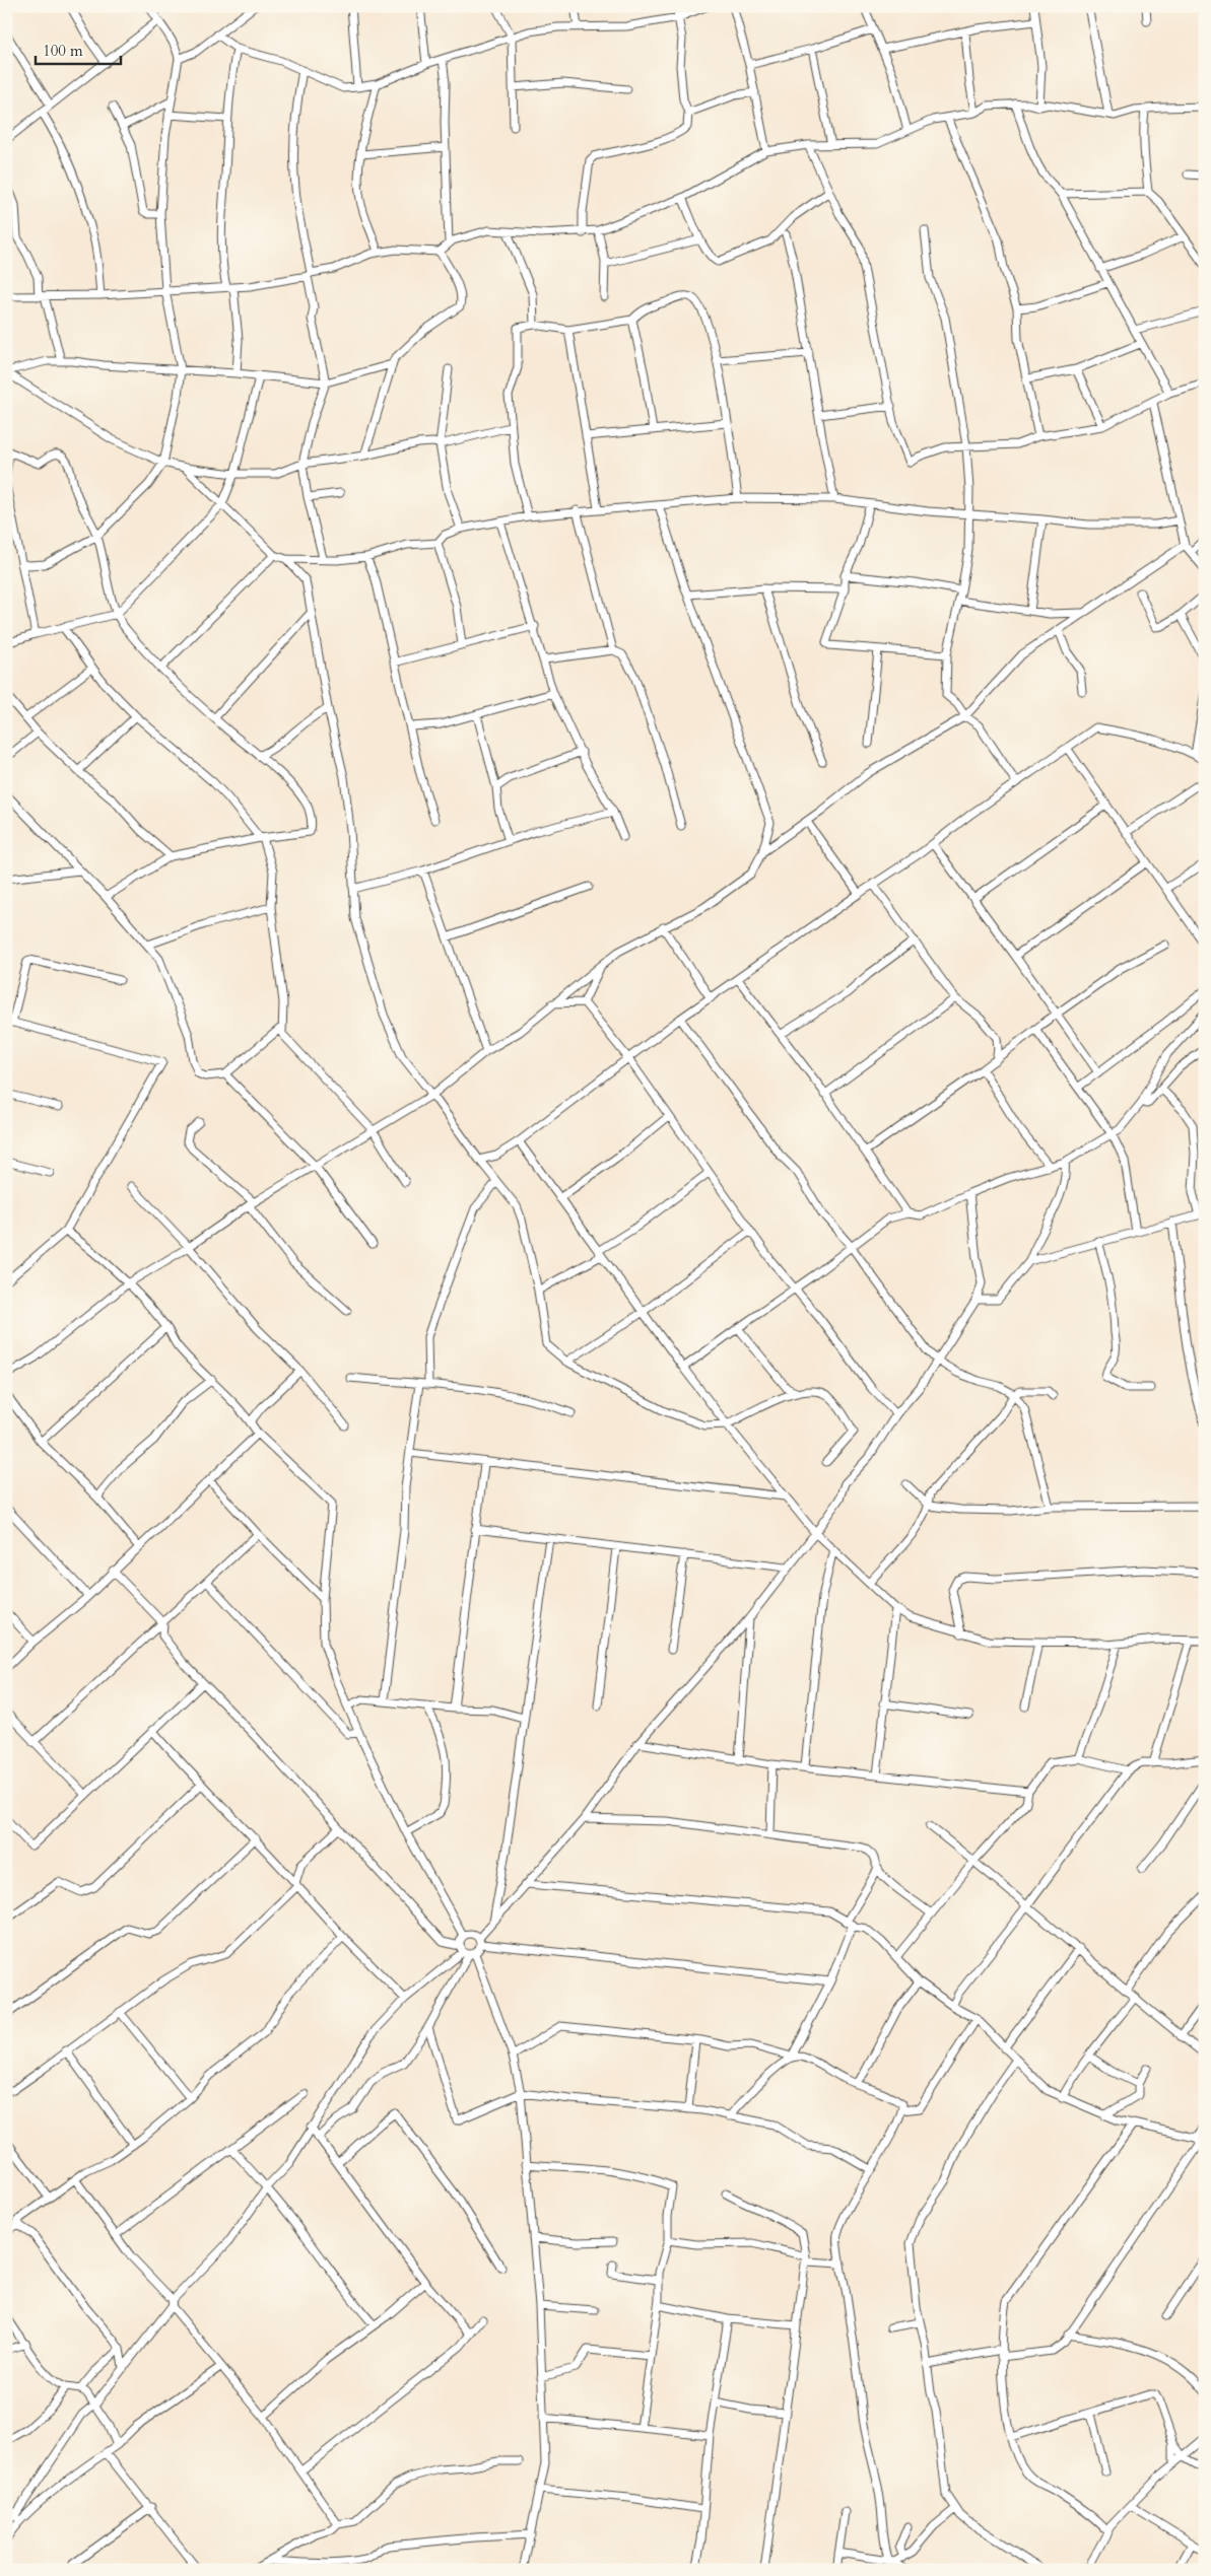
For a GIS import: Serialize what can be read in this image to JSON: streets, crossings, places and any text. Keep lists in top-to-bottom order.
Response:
{
  "scale_bar": "100 m"
}
